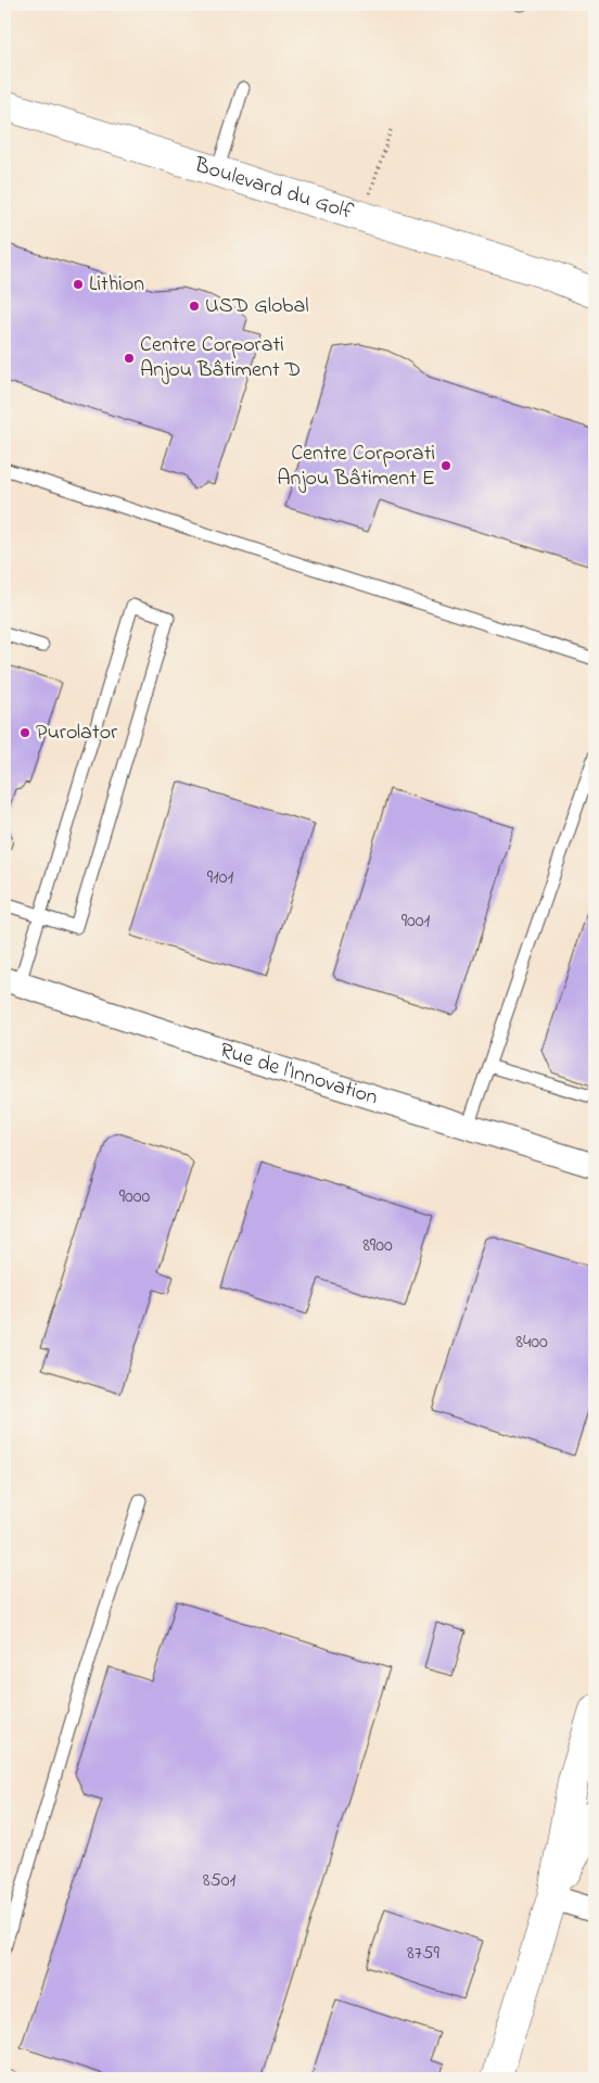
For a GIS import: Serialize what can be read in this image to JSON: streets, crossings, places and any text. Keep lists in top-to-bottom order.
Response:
{
  "streets": {
    "street": ["Boulevard du Golf", "Rue de l'Innovation"]
  },
  "places": [
    "Lithion",
    "USD Global",
    "Centre Corporati Anjou Bâtiment D",
    "Centre Corporati Anjou Bâtiment E",
    "Purolator"
  ],
  "house_numbers": [
    "9101",
    "9001",
    "9000",
    "8900",
    "8400",
    "8501",
    "8759"
  ]
}
